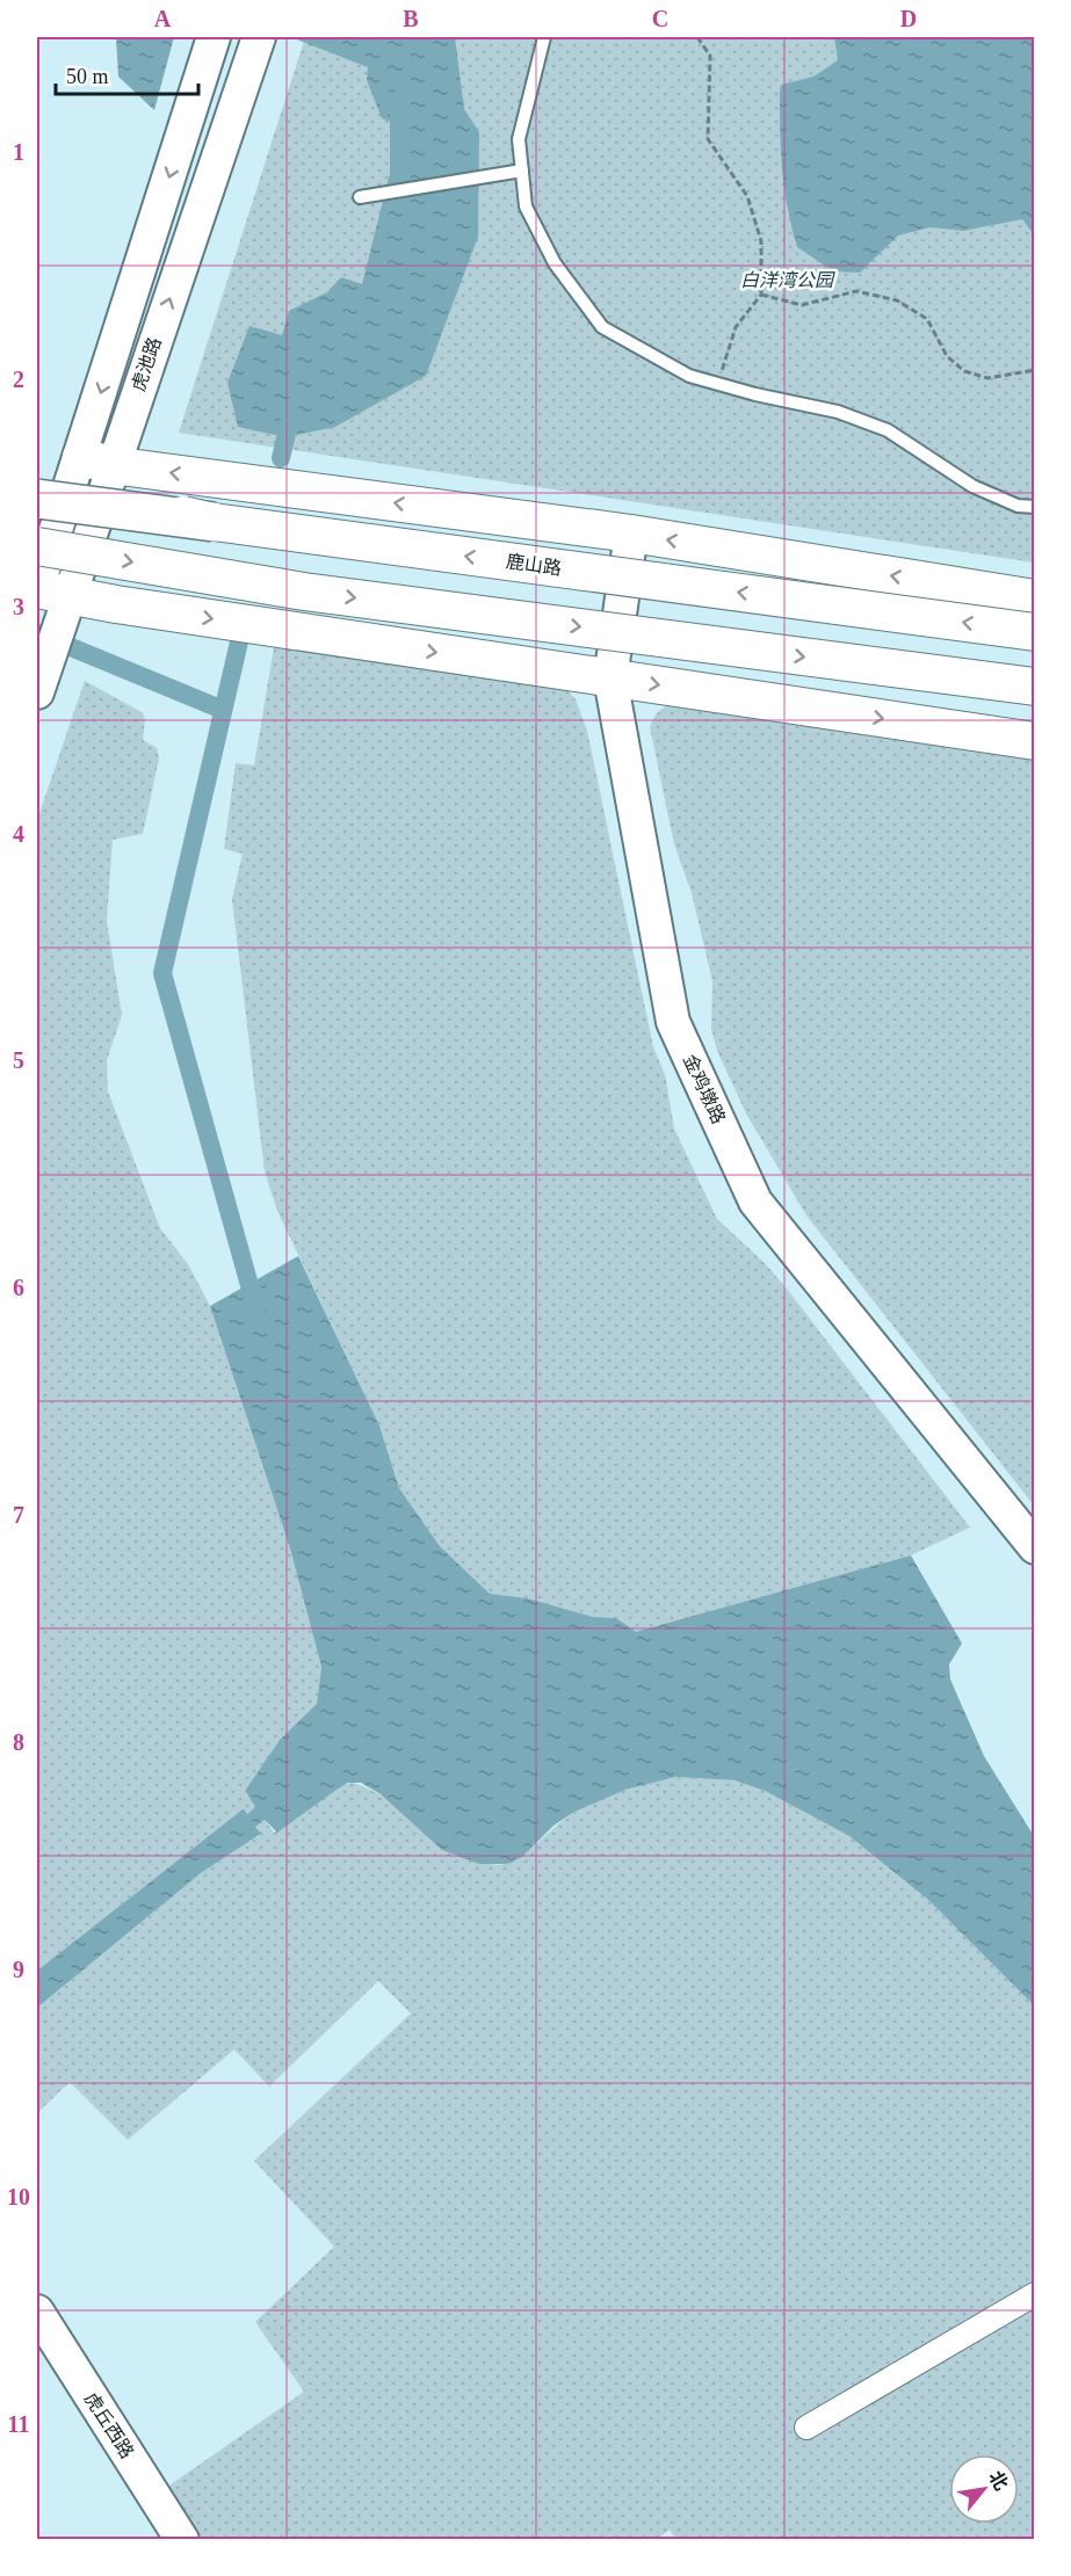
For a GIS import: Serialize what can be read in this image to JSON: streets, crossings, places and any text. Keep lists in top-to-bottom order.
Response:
{
  "streets": {
    "main road": ["鹿山路"],
    "street": ["虎池路", "金鸡墩路", "虎丘西路"]
  },
  "parks": ["白洋湾公园"],
  "scale_bar": "50 m",
  "north": "top right",
  "grid": {
    "columns": [
      "A",
      "B",
      "C",
      "D"
    ],
    "rows": [
      "1",
      "2",
      "3",
      "4",
      "5",
      "6",
      "7",
      "8",
      "9",
      "10",
      "11"
    ]
  }
}
